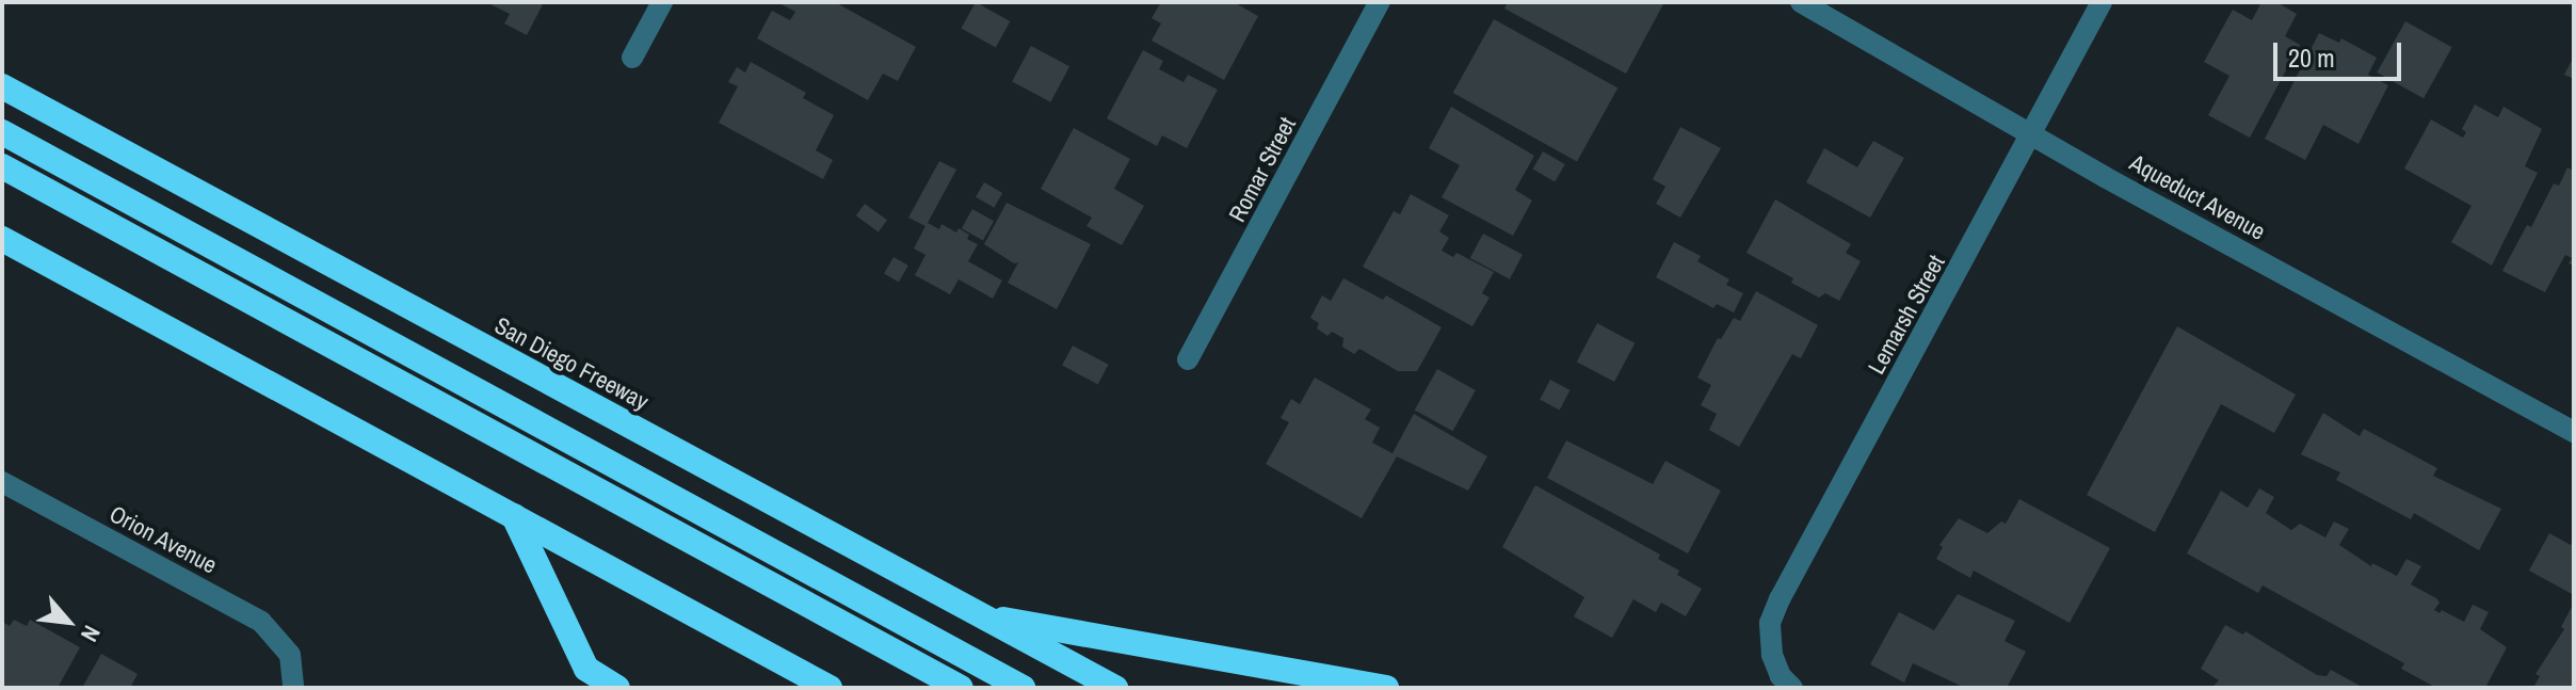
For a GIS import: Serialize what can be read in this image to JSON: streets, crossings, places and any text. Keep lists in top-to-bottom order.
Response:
{
  "streets": {
    "highway": ["San Diego Freeway"],
    "street": [
      "Romar Street",
      "Aqueduct Avenue",
      "Lemarsh Street",
      "Orion Avenue"
    ]
  },
  "crossings": [
    ["Aqueduct Avenue", "Lemarsh Street"]
  ],
  "scale_bar": "20 m",
  "north": "bottom right"
}
